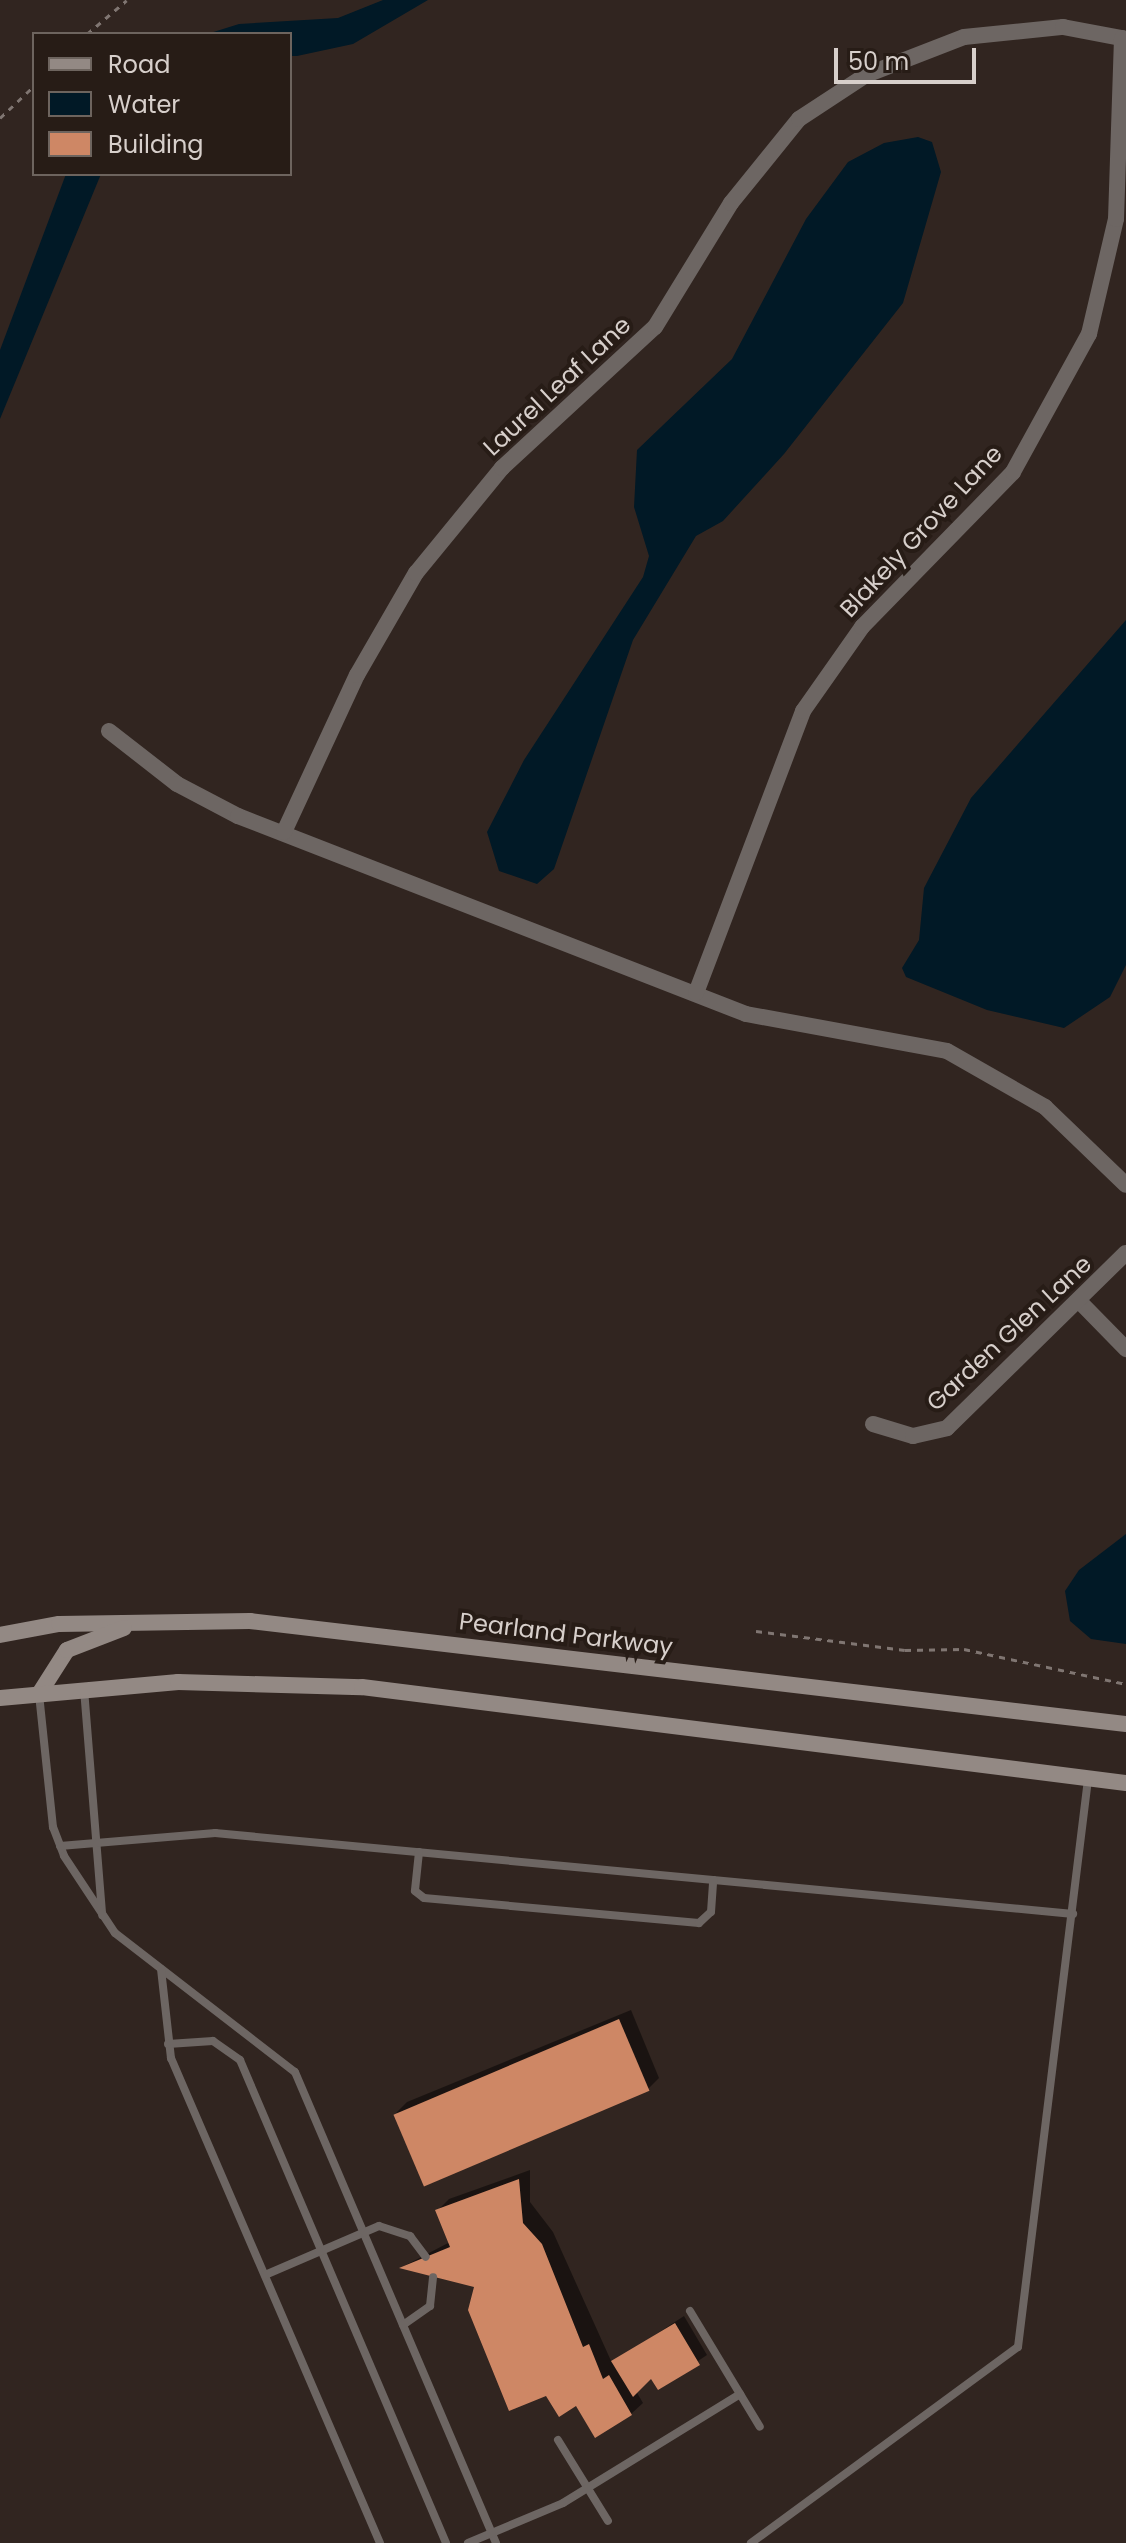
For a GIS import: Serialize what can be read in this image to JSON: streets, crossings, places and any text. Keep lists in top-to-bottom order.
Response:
{
  "streets": {
    "main road": ["Pearland Parkway"],
    "street": ["Laurel Leaf Lane", "Blakely Grove Lane", "Garden Glen Lane"]
  },
  "crossings": [
    ["Laurel Leaf Lane", "Blakely Grove Lane"]
  ],
  "legend": ["Road", "Water", "Building"],
  "scale_bar": "50 m"
}
